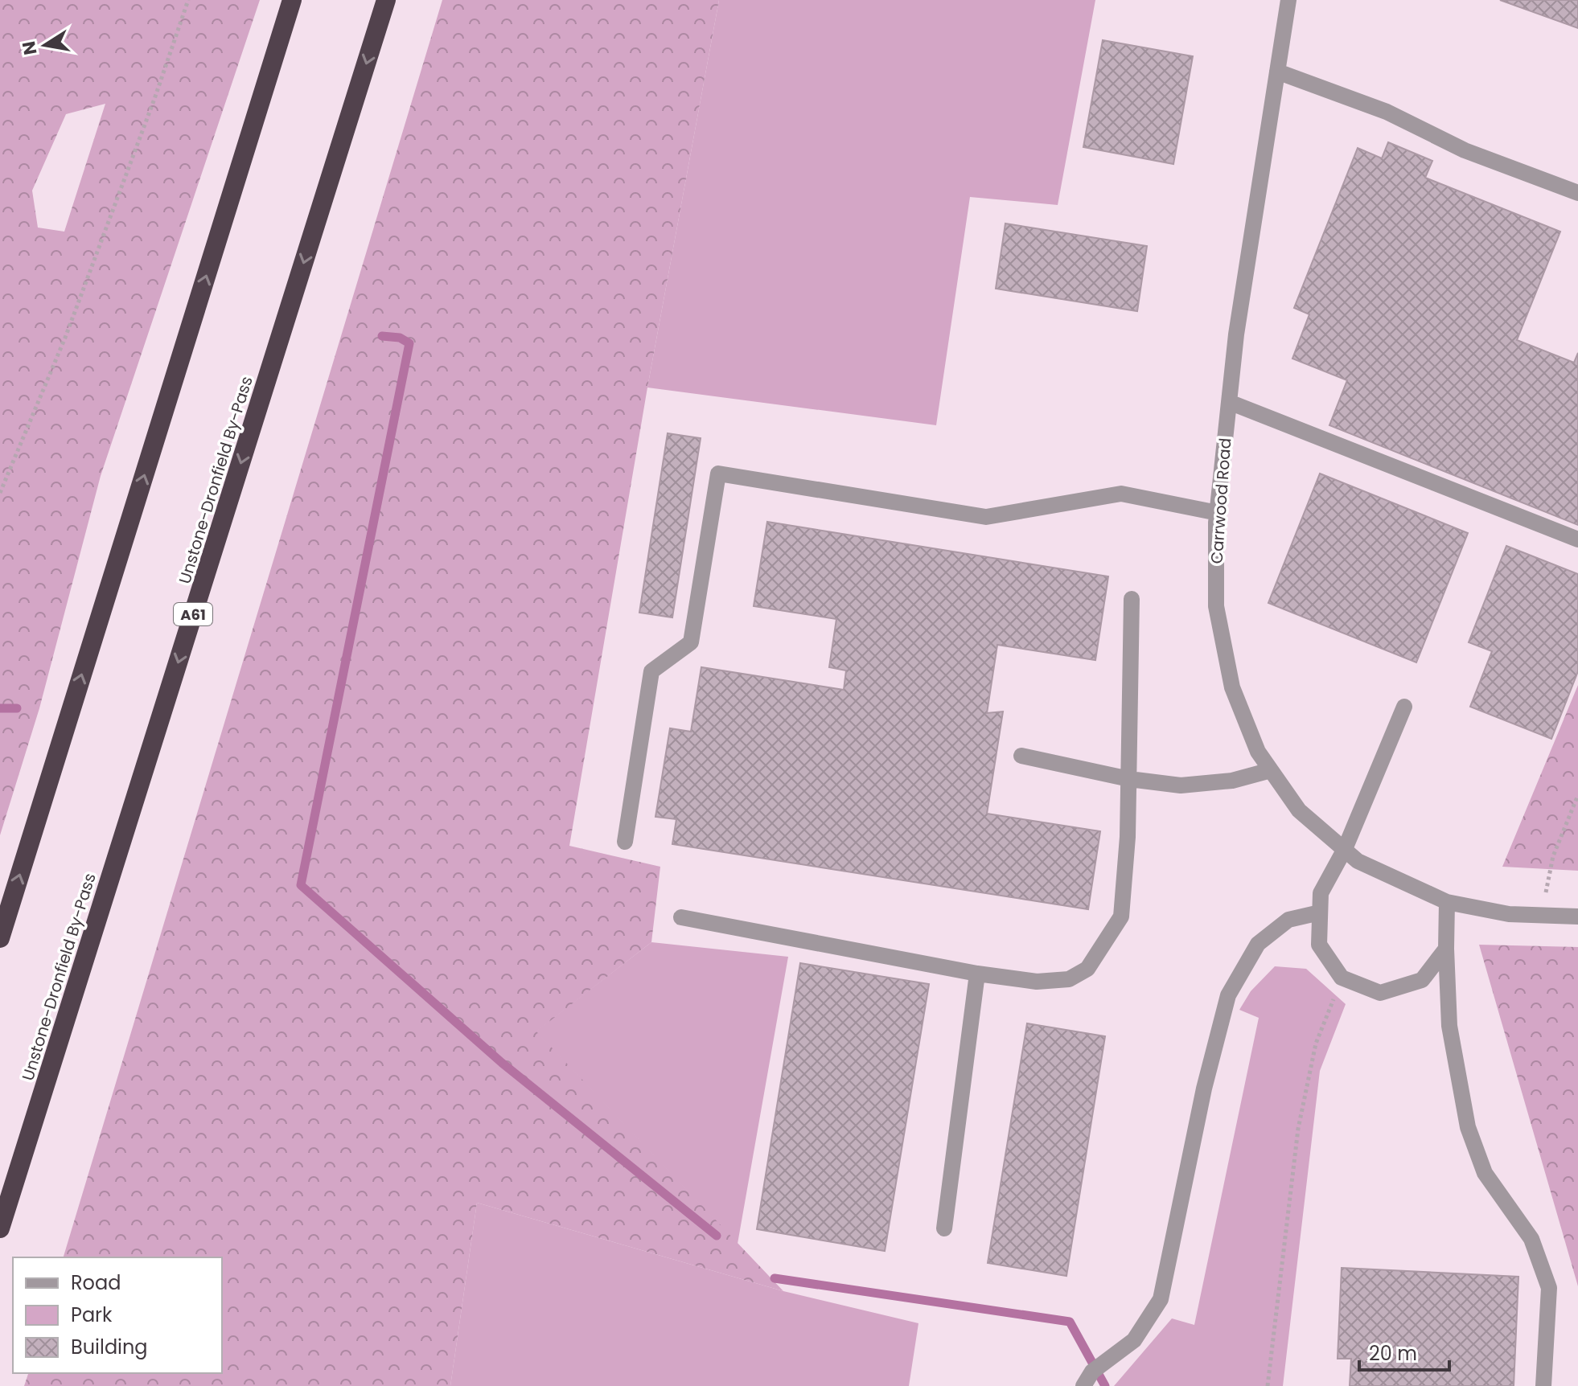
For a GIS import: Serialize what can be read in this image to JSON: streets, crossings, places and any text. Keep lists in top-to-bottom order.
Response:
{
  "streets": {
    "highway": ["Unstone-Dronfield By-Pass", "A61"],
    "street": ["Carrwood Road"]
  },
  "legend": ["Road", "Park", "Building"],
  "scale_bar": "20 m",
  "north": "left"
}
